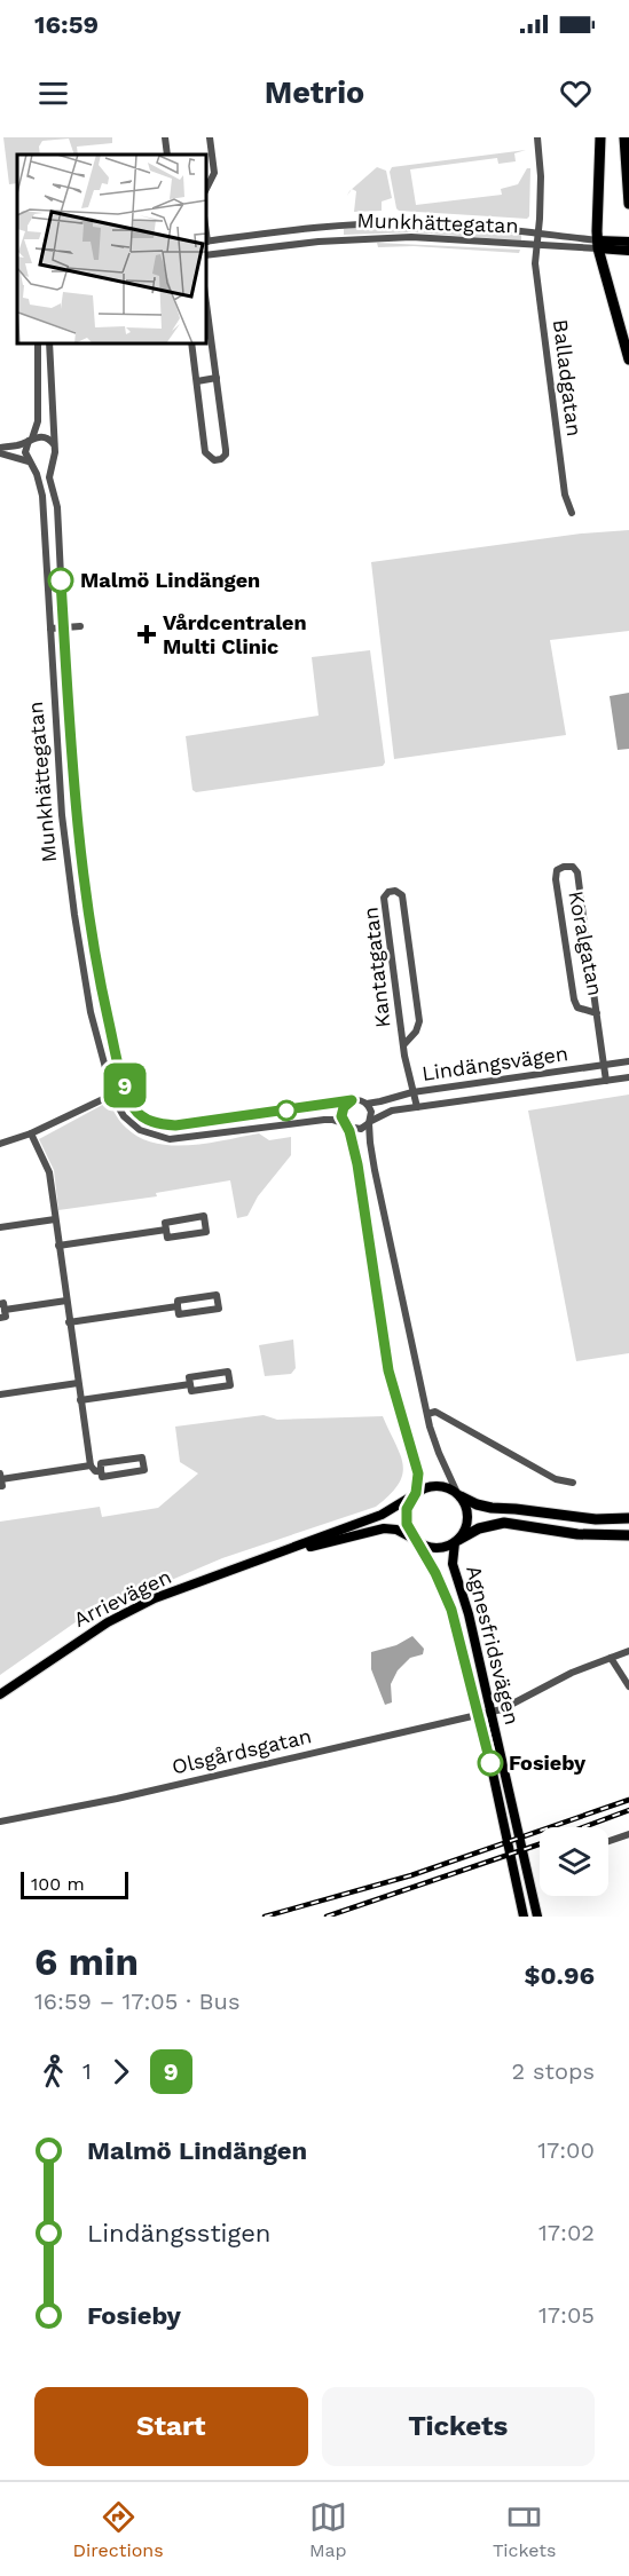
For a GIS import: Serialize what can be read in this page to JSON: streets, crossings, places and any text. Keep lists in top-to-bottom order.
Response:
{
  "streets": {
    "main road": ["Arrievägen", "Agnesfridsvägen"],
    "street": [
      "Munkhättegatan",
      "Balladgatan",
      "Koralgatan",
      "Kantatgatan",
      "Lindängsvägen",
      "Olsgårdsgatan"
    ]
  },
  "crossings": [
    ["Munkhättegatan", "Balladgatan"],
    ["Munkhättegatan", "Lindängsvägen"],
    ["Koralgatan", "Lindängsvägen"],
    ["Kantatgatan", "Lindängsvägen"],
    ["Arrievägen", "Agnesfridsvägen"],
    ["Agnesfridsvägen", "Olsgårdsgatan"]
  ],
  "places": {
    "other": ["Malmö Lindängen", "Fosieby"],
    "health": ["Vårdcentralen Multi Clinic"]
  },
  "lines": ["bus line 9"],
  "scale_bar": "100 m",
  "page": {
    "status": "16:59",
    "header": "Metrio",
    "on_map": "9",
    "scale": "100 m",
    "heading": ["6 min", "16:59 – 17:05 · Bus", "$0.96"],
    "legs": ["1", "9", "2 stops"],
    "list": [
      {
        "name": "Malmö Lindängen",
        "value": "17:00"
      },
      {
        "name": "Lindängsstigen",
        "value": "17:02"
      },
      {
        "name": "Fosieby",
        "value": "17:05"
      }
    ],
    "buttons": ["Start", "Tickets"],
    "tabs": ["Directions", "Map", "Tickets"]
  }
}
